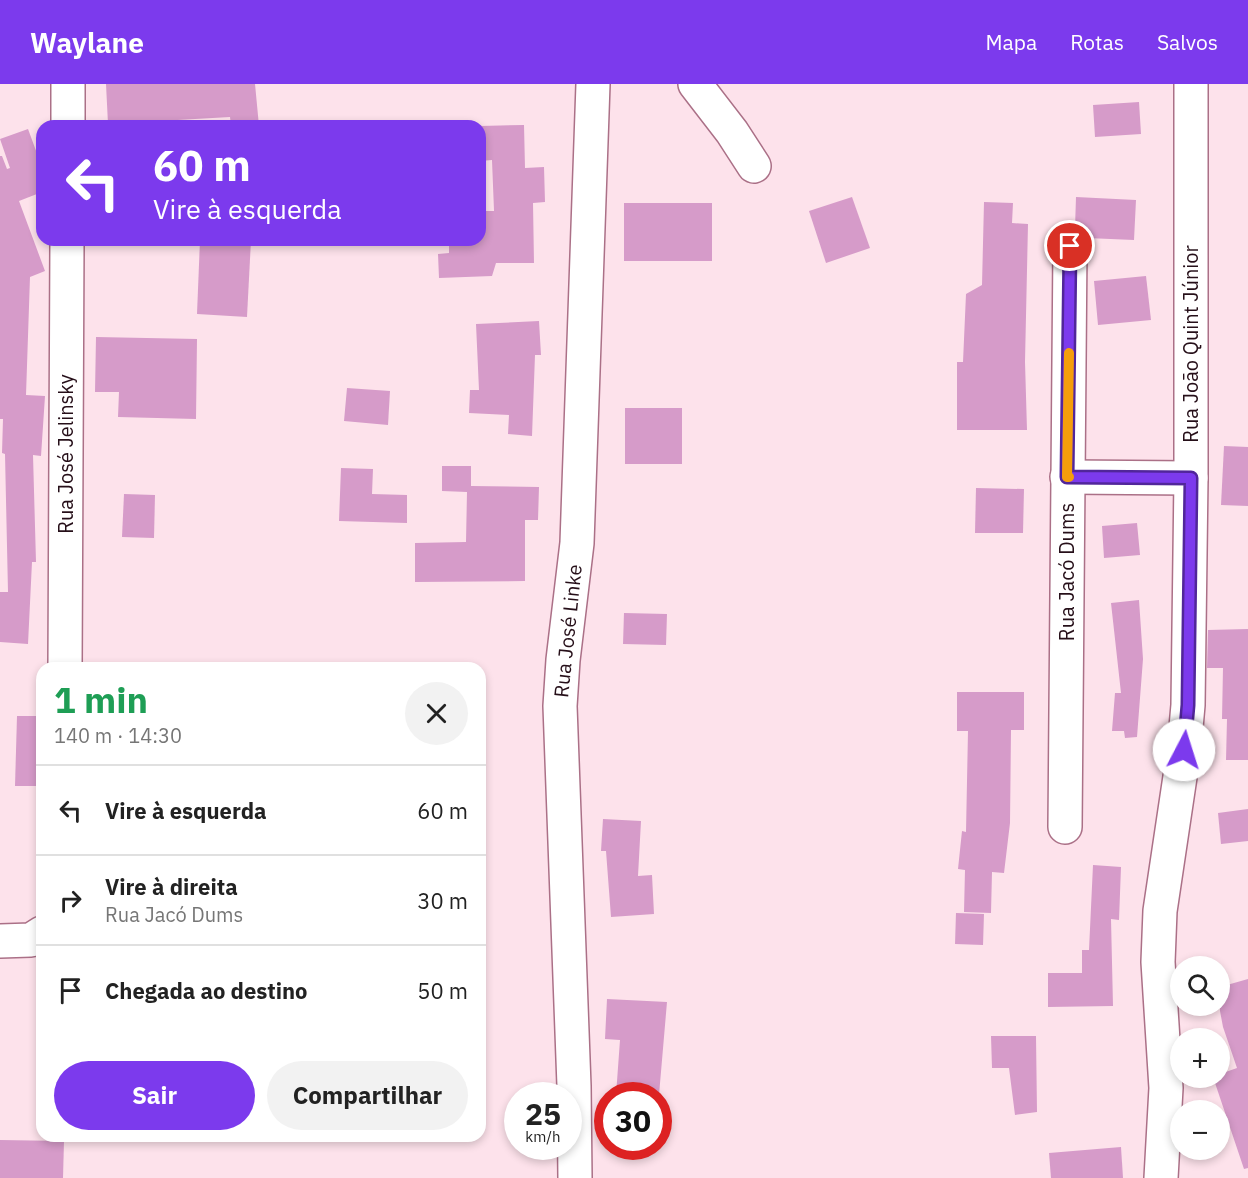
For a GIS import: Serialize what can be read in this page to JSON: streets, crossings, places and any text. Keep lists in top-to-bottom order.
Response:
{
  "streets": {
    "street": [
      "Rua João Quint Júnior",
      "Rua José Jelinsky",
      "Rua Jacó Dums",
      "Rua José Linke"
    ]
  },
  "page": {
    "header": "Waylane",
    "nav": ["Mapa", "Rotas", "Salvos"],
    "turn": ["60 m", "Vire à esquerda"],
    "heading": ["1 min", "140 m · 14:30"],
    "list": [
      {
        "name": "Vire à esquerda",
        "value": "60 m"
      },
      {
        "name": "Vire à direita",
        "note": "Rua Jacó Dums",
        "value": "30 m"
      },
      {
        "name": "Chegada ao destino",
        "value": "50 m"
      }
    ],
    "map_buttons": ["+", "−"],
    "buttons": ["Sair", "Compartilhar"],
    "speed": "25 km/h",
    "limit": "30"
  }
}
